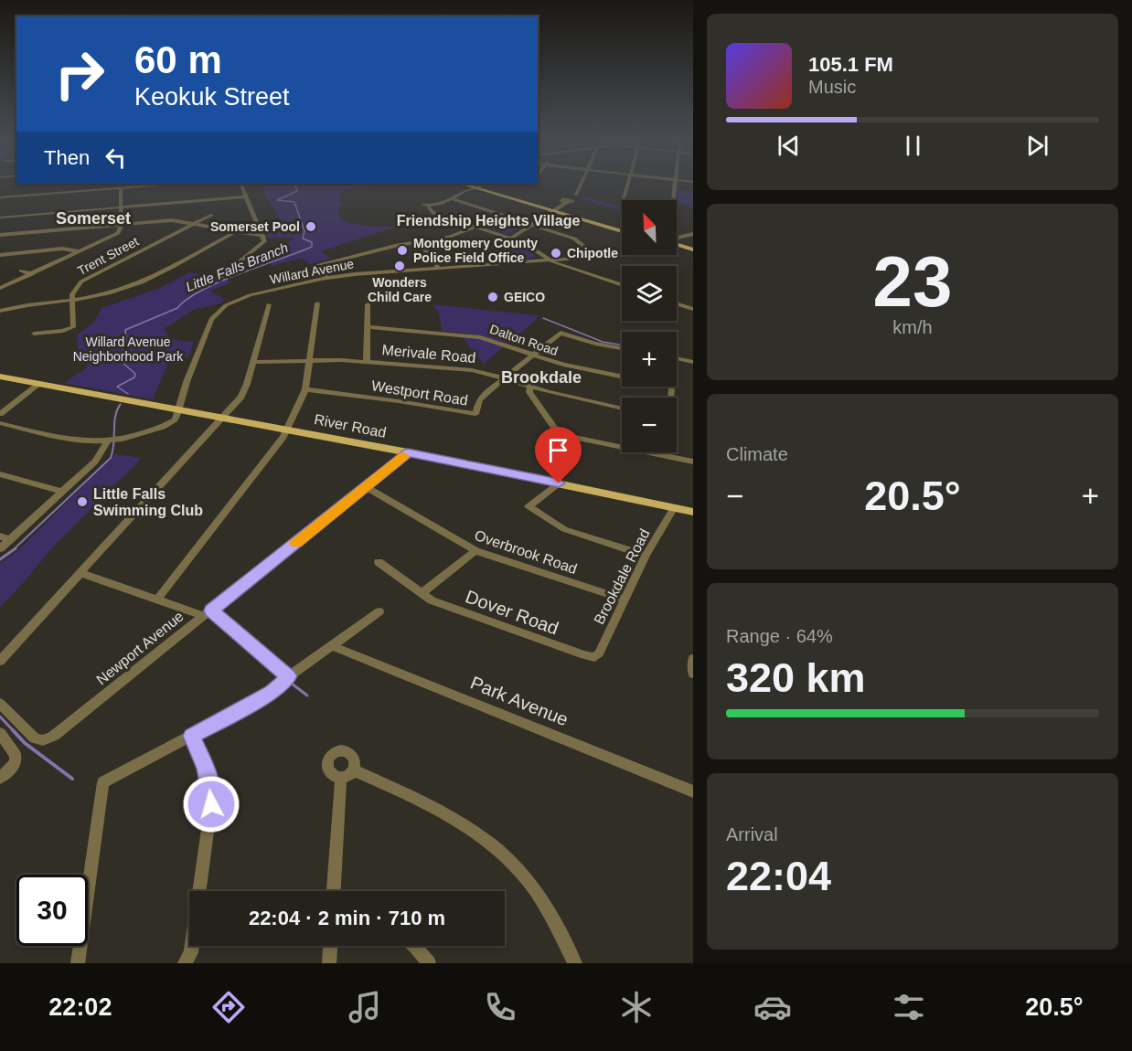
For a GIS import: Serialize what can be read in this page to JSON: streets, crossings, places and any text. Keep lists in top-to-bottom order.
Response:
{
  "streets": {
    "main road": ["River Road"],
    "street": [
      "Trent Street",
      "Willard Avenue",
      "Dalton Road",
      "Merivale Road",
      "Westport Road",
      "Overbrook Road",
      "Brookdale Road",
      "Dover Road",
      "Newport Avenue",
      "Park Avenue"
    ]
  },
  "crossings": [
    ["Willard Avenue", "River Road"],
    ["Dalton Road", "Westport Road"],
    ["Merivale Road", "Westport Road"],
    ["River Road", "Brookdale Road"],
    ["River Road", "Newport Avenue"],
    ["Overbrook Road", "Brookdale Road"],
    ["Overbrook Road", "Newport Avenue"],
    ["Brookdale Road", "Dover Road"]
  ],
  "districts": ["Somerset", "Friendship Heights Village", "Brookdale"],
  "water": ["Little Falls Branch"],
  "parks": ["Willard Avenue Neighborhood Park"],
  "places": [
    "Somerset Pool",
    "Montgomery County Police Field Office",
    "Chipotle",
    "Wonders Child Care",
    "GEICO",
    "Little Falls Swimming Club"
  ],
  "north": "top left",
  "page": {
    "turn": ["60 m", "Keokuk Street"],
    "song": ["105.1 FM", "Music"],
    "then": "Then",
    "map_buttons": ["+", "−"],
    "tile": [
      ["23", "km/h"],
      "Climate",
      ["Range · 64%", "320 km"],
      ["Arrival", "22:04"]
    ],
    "heat": ["−", "20.5°", "+"],
    "limit": "30",
    "trip": "22:04 · 2 min · 710 m",
    "tabs": ["22:02", "20.5°"]
  }
}
